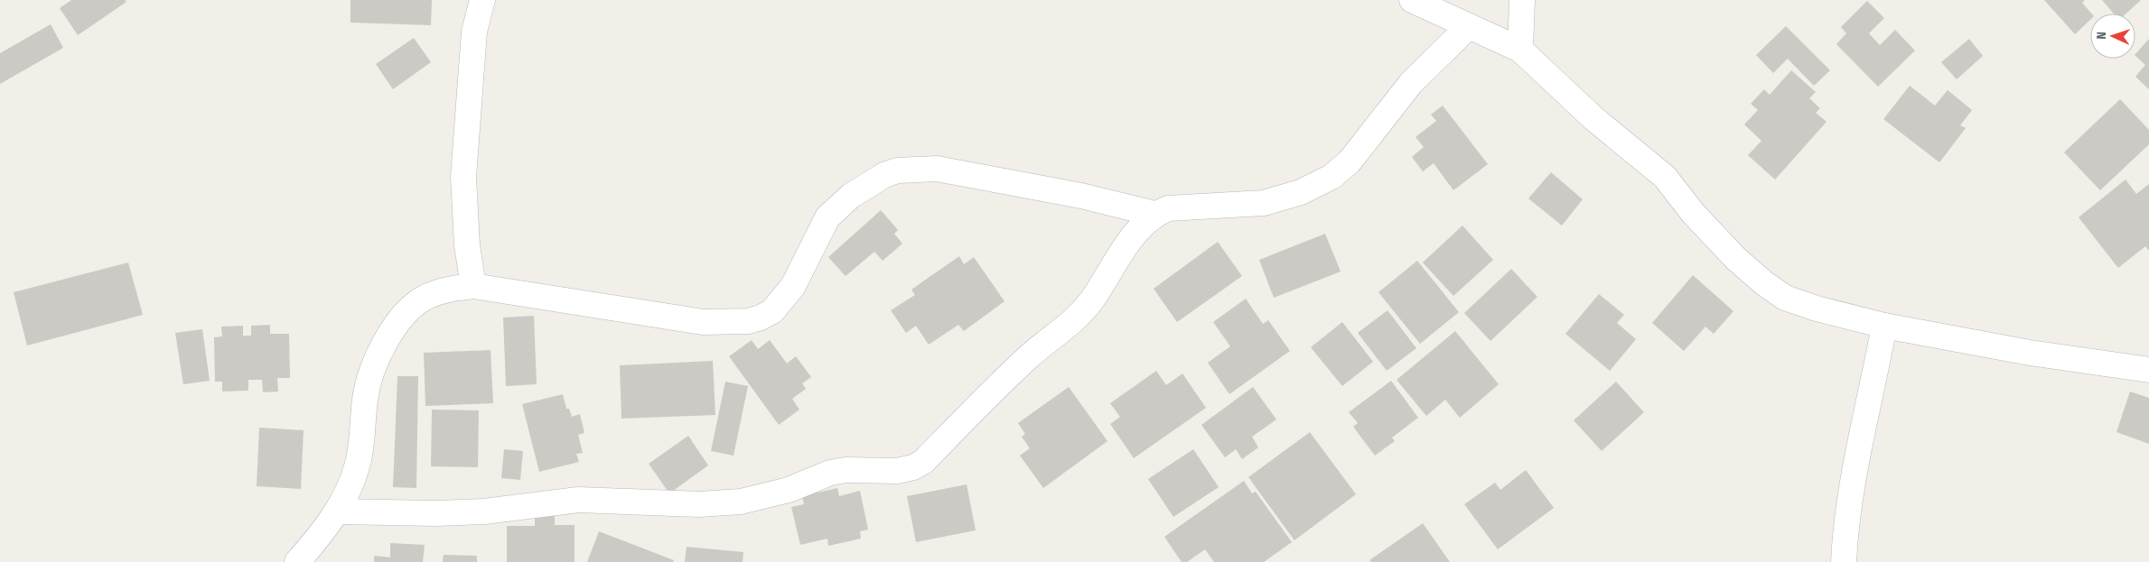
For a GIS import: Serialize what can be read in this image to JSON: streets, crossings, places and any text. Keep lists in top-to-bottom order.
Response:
{
  "north": "left"
}
